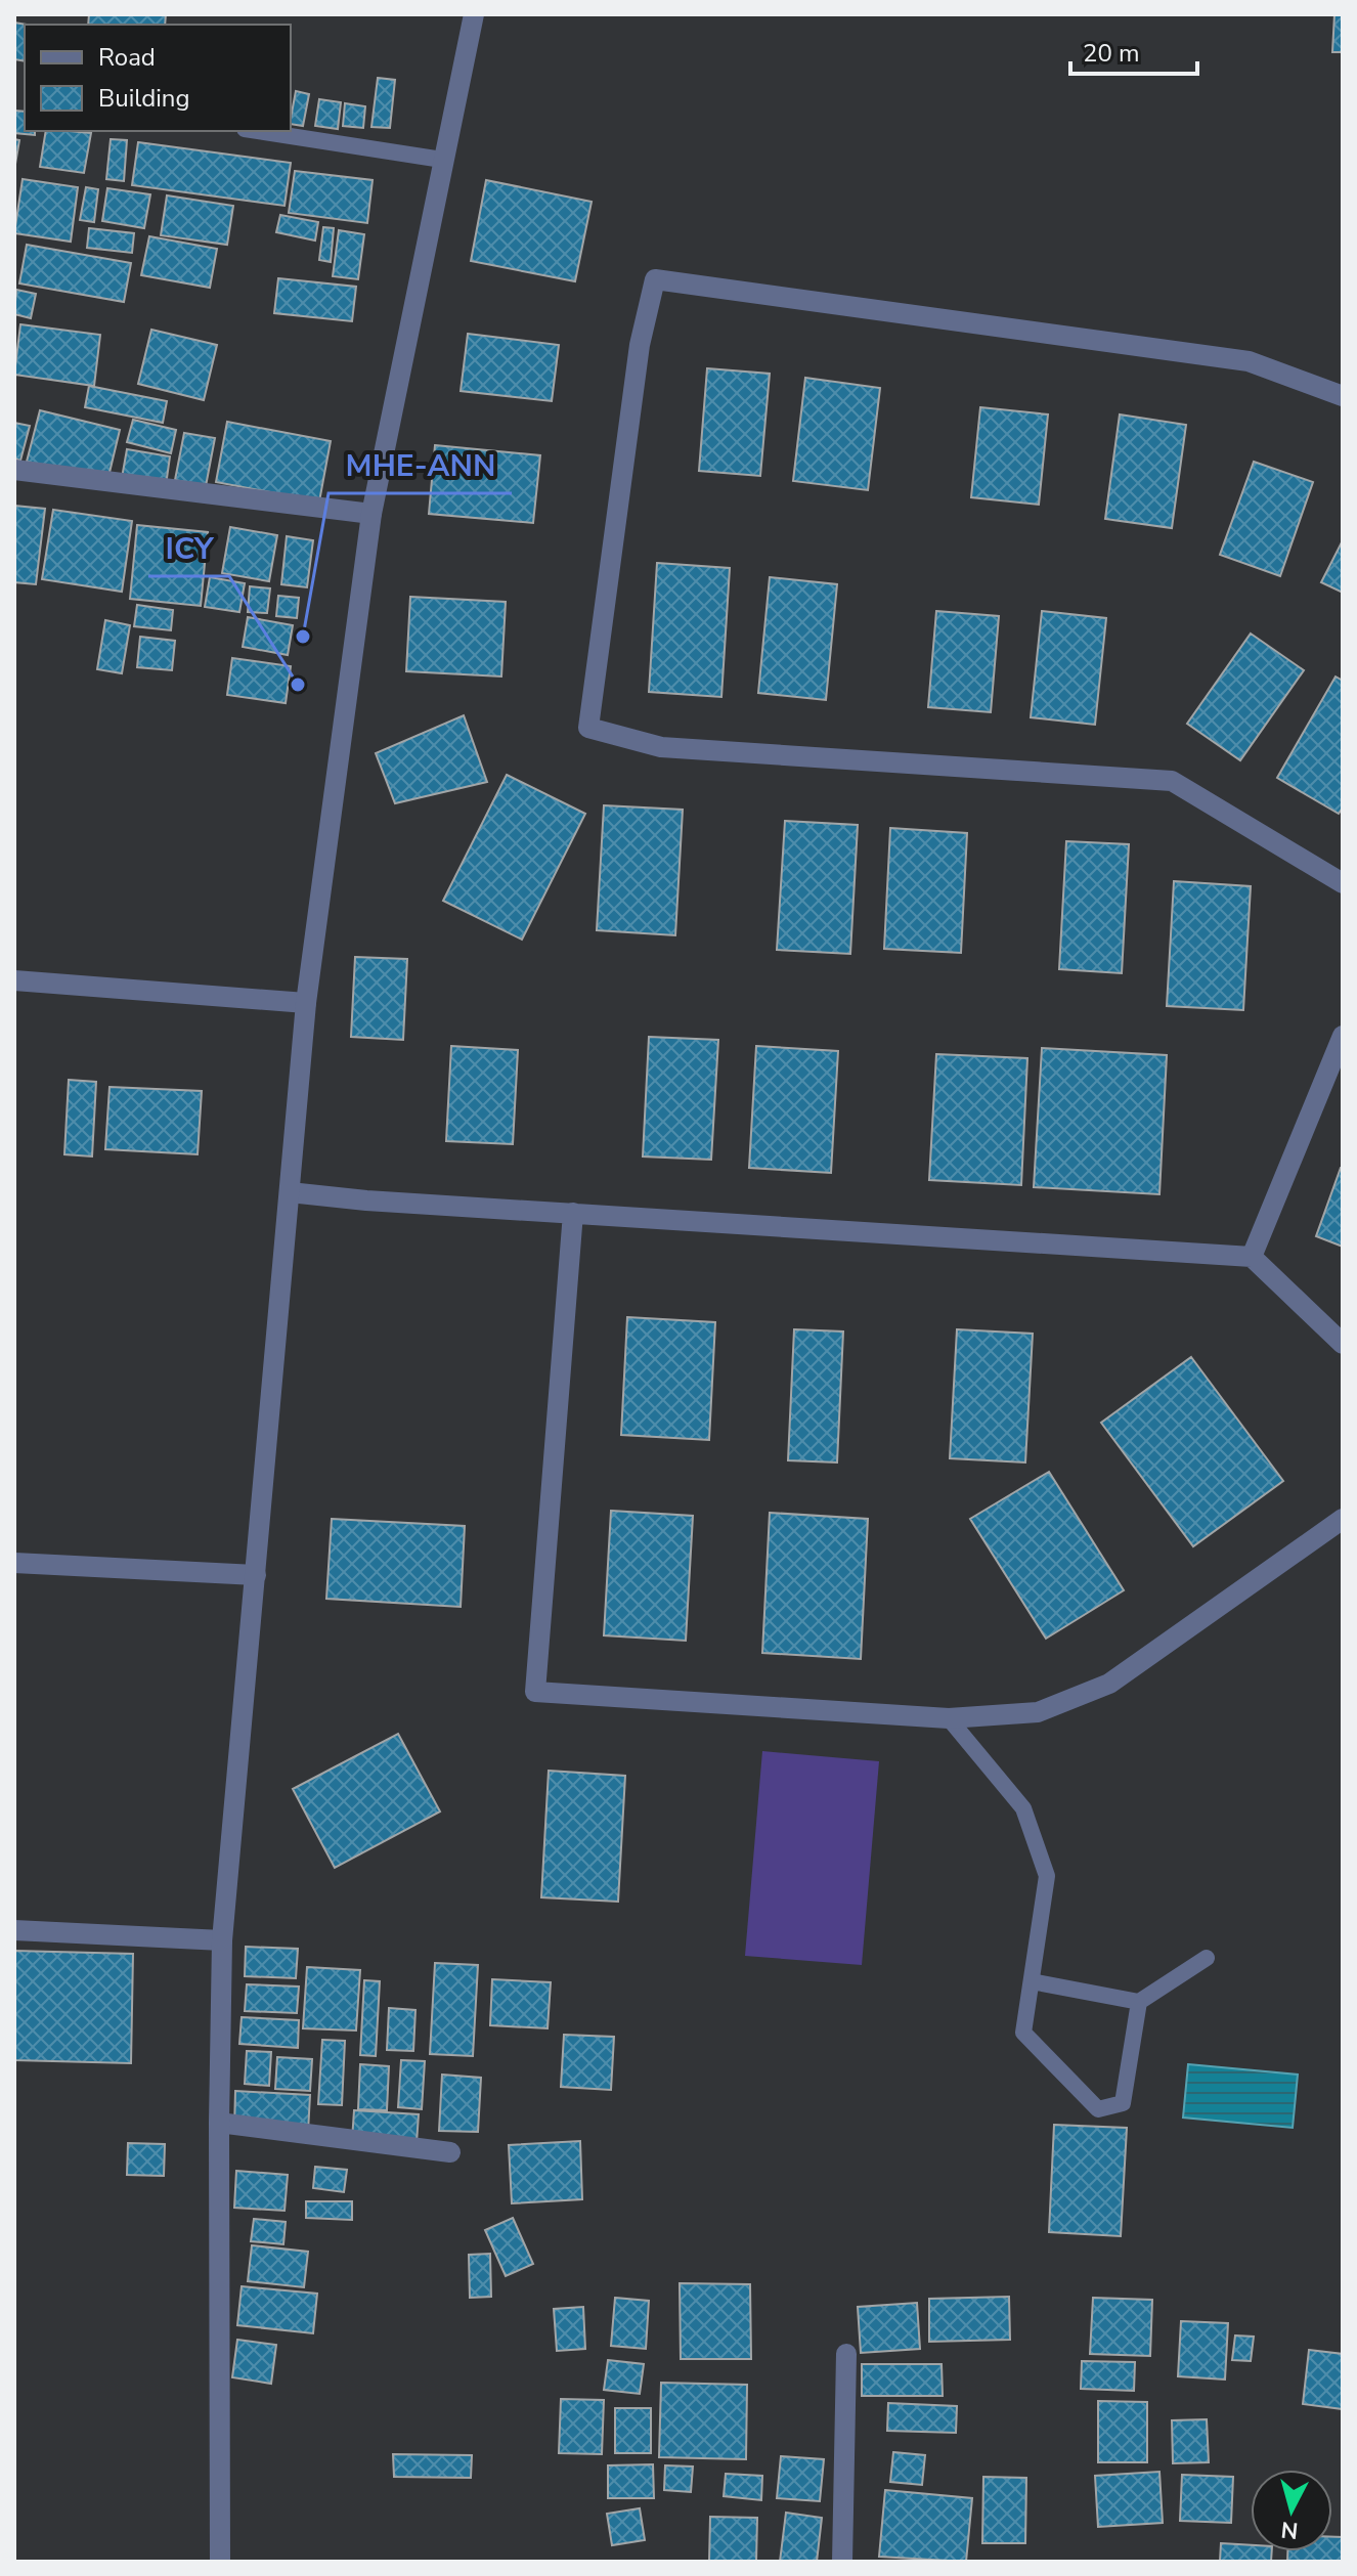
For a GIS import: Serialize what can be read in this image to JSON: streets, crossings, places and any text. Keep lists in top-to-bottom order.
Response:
{
  "places": ["MHE-ANN", "ICY"],
  "legend": ["Road", "Building"],
  "scale_bar": "20 m",
  "north": "bottom"
}
